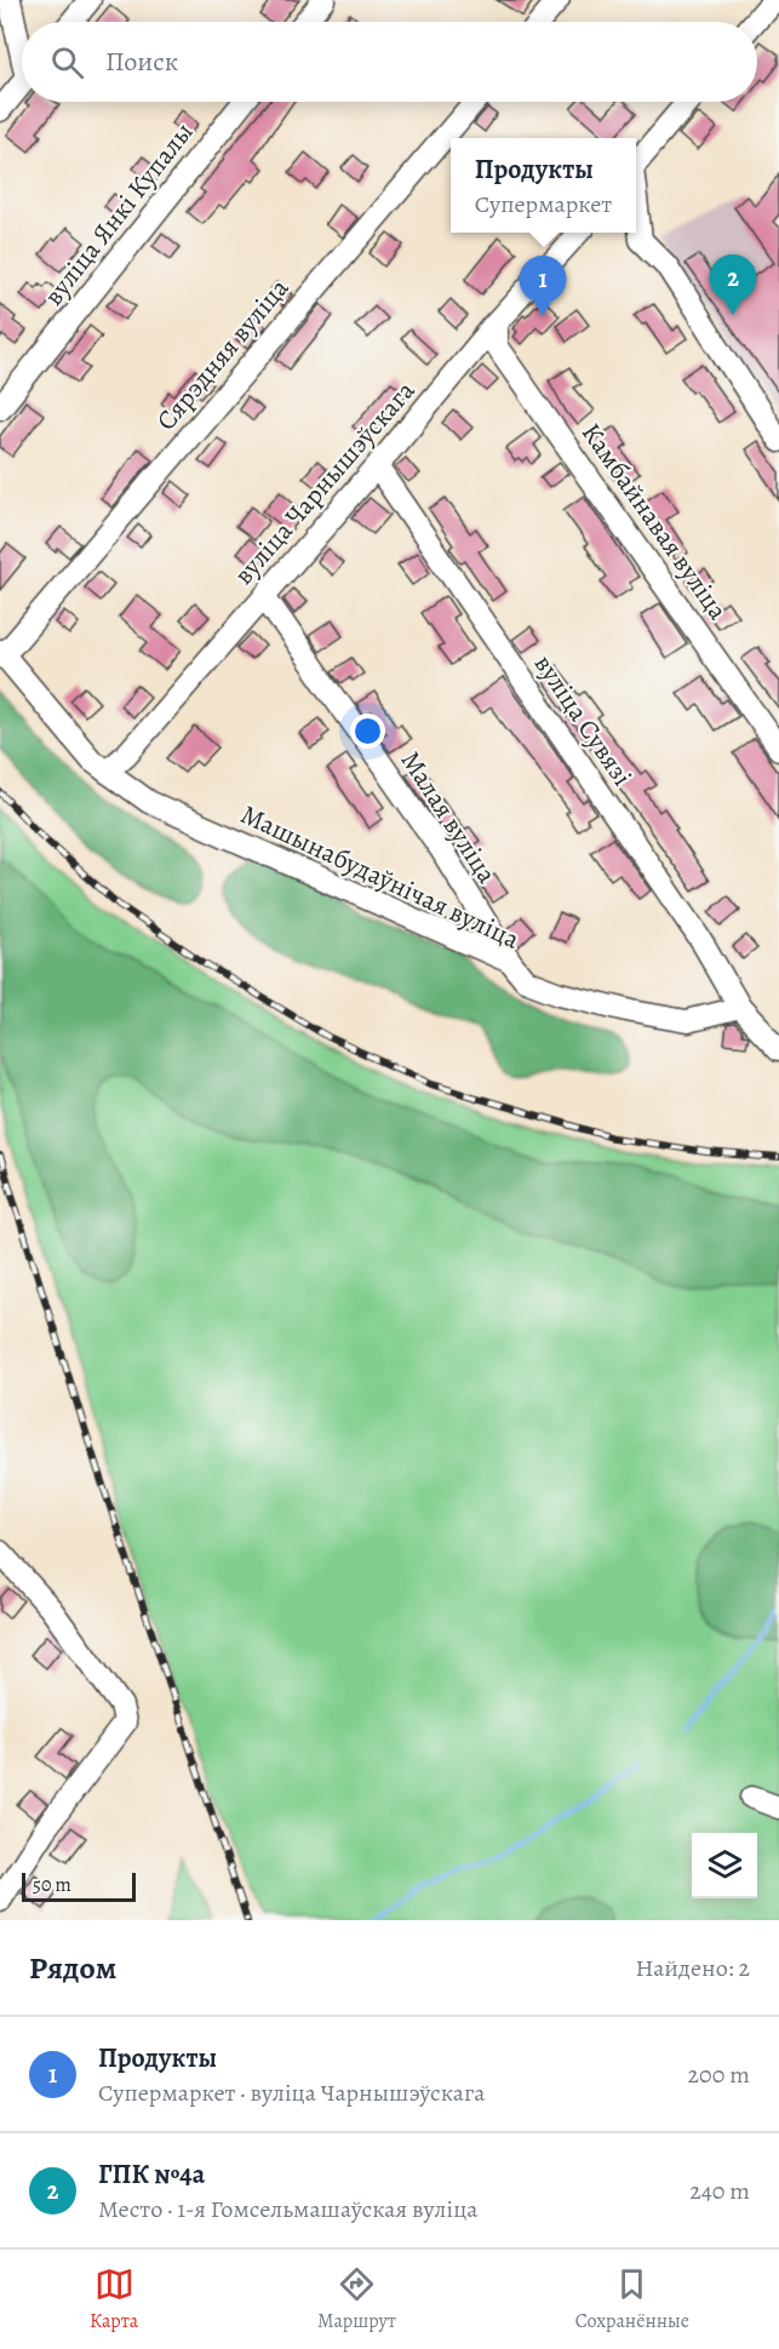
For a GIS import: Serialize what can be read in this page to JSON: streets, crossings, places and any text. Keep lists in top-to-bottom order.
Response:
{
  "streets": {
    "street": [
      "вуліца Янкі Купалы",
      "Сярэдняя вуліца",
      "вуліца Чарнышэўскага",
      "Камбайнавая вуліца",
      "вуліца Сувязі",
      "Малая вуліца",
      "Машынабудаўнічая вуліца"
    ]
  },
  "crossings": [
    ["Сярэдняя вуліца", "Машынабудаўнічая вуліца"],
    ["вуліца Чарнышэўскага", "Камбайнавая вуліца"],
    ["вуліца Чарнышэўскага", "вуліца Сувязі"],
    ["вуліца Чарнышэўскага", "Малая вуліца"],
    ["вуліца Чарнышэўскага", "Машынабудаўнічая вуліца"],
    ["вуліца Сувязі", "Машынабудаўнічая вуліца"],
    ["Малая вуліца", "Машынабудаўнічая вуліца"]
  ],
  "scale_bar": "50 m",
  "page": {
    "search": "Поиск",
    "popup": ["Продукты", "Супермаркет"],
    "pins": ["2", "1"],
    "scale": "50 m",
    "heading": ["Рядом", "Найдено: 2"],
    "list": [
      {
        "mark": "1",
        "name": "Продукты",
        "note": "Супермаркет · вуліца Чарнышэўскага",
        "value": "200 m"
      },
      {
        "mark": "2",
        "name": "ГПК №4а",
        "note": "Место · 1-я Гомсельмашаўская вуліца",
        "value": "240 m"
      }
    ],
    "nav": ["Карта", "Маршрут", "Сохранённые"]
  }
}
